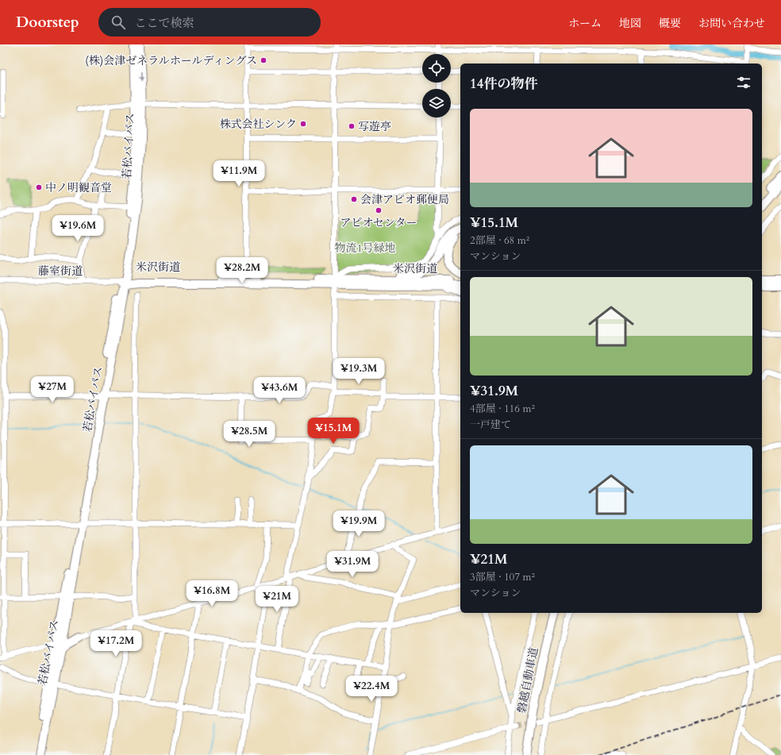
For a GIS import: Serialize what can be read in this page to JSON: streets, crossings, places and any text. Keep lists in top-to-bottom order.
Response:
{
  "streets": {
    "highway": ["若松バイパス", "米沢街道", "磐越自動車道"],
    "street": ["藤室街道"]
  },
  "crossings": [
    ["若松バイパス", "米沢街道"],
    ["若松バイパス", "藤室街道"],
    ["米沢街道", "藤室街道"]
  ],
  "parks": ["物流1号緑地"],
  "places": [
    "(株)会津ゼネラルホールディングス",
    "株式会社シンク",
    "写遊亭",
    "中ノ明観音堂",
    "会津アピオ郵便局",
    "アピオセンター"
  ],
  "page": {
    "header": "Doorstep",
    "search": "ここで検索",
    "nav": [
      "ホーム",
      "地図",
      "概要",
      "お問い合わせ"
    ],
    "heading": "14件の物件",
    "list": [
      {
        "name": "¥15.1M",
        "note": "2部屋 · 68 m² · マンション"
      },
      {
        "name": "¥31.9M",
        "note": "4部屋 · 116 m² · 一戸建て"
      },
      {
        "name": "¥21M",
        "note": "3部屋 · 107 m² · マンション"
      }
    ],
    "price": [
      "¥11.9M",
      "¥19.6M",
      "¥28.2M",
      "¥19.3M",
      "¥27M",
      "¥43.6M",
      "¥15.1M",
      "¥28.5M",
      "¥19.9M",
      "¥31.9M",
      "¥16.8M",
      "¥21M",
      "¥17.2M",
      "¥22.4M"
    ]
  }
}
